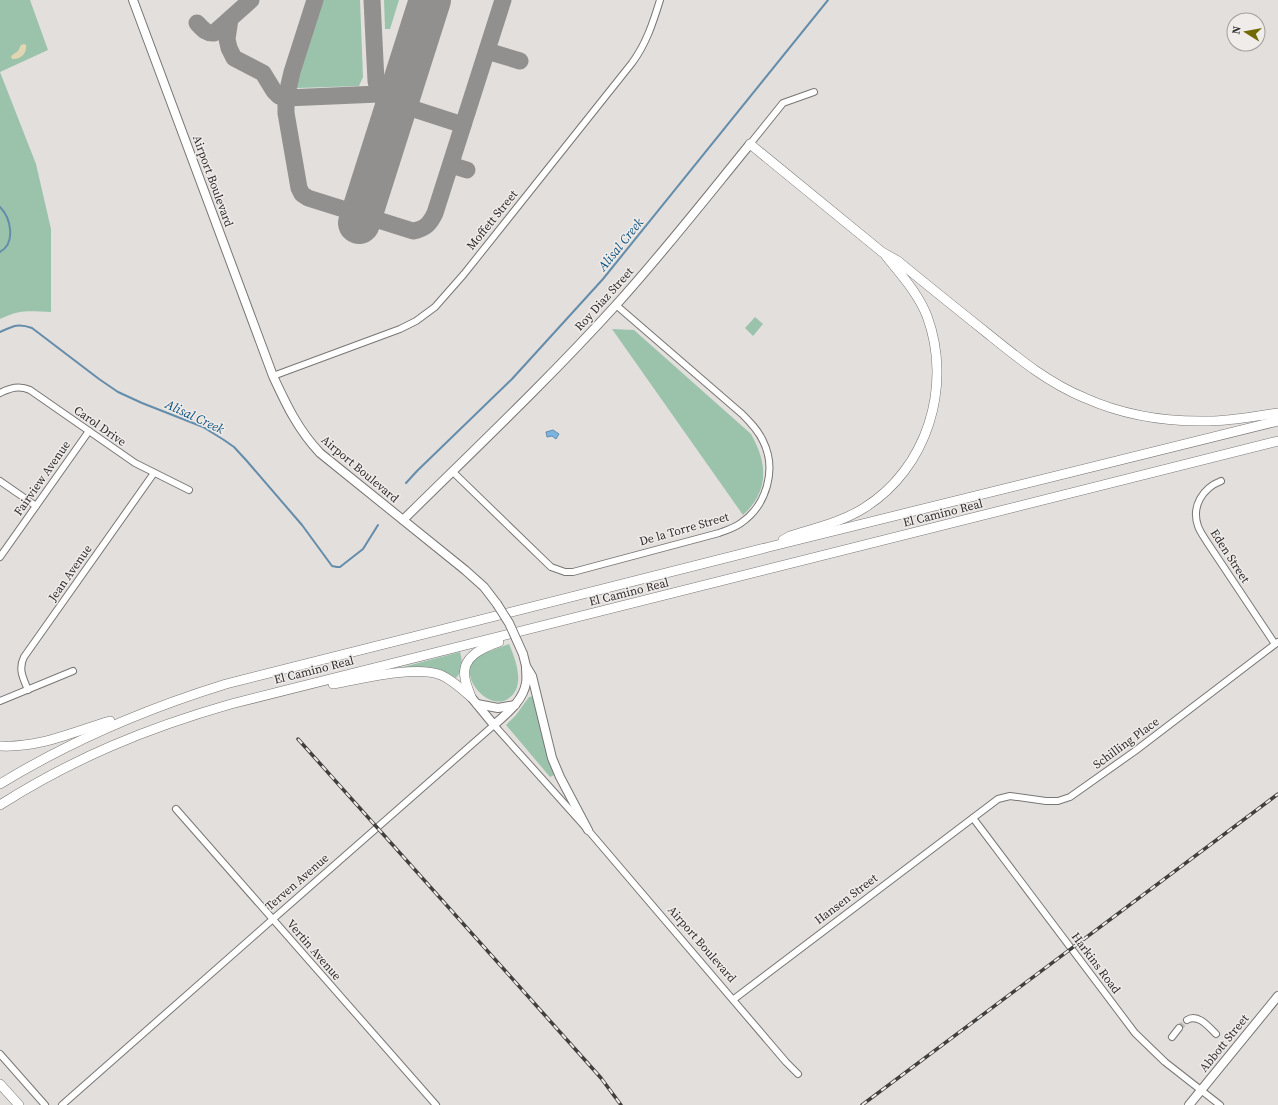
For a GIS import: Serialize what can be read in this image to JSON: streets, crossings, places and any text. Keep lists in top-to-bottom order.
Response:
{
  "streets": {
    "highway": ["El Camino Real"],
    "main road": [
      "Airport Boulevard",
      "Roy Diaz Street",
      "Terven Avenue",
      "Abbott Street"
    ],
    "street": [
      "Moffett Street",
      "Carol Drive",
      "Fairview Avenue",
      "De la Torre Street",
      "Eden Street",
      "Jean Avenue",
      "Schilling Place",
      "Hansen Street",
      "Vertin Avenue",
      "Harkins Road"
    ]
  },
  "crossings": [
    ["Airport Boulevard", "Moffett Street"],
    ["Airport Boulevard", "Roy Diaz Street"],
    ["Airport Boulevard", "Terven Avenue"],
    ["Airport Boulevard", "Hansen Street"],
    ["Roy Diaz Street", "De la Torre Street"],
    ["Carol Drive", "Fairview Avenue"],
    ["Carol Drive", "Jean Avenue"],
    ["Eden Street", "Schilling Place"],
    ["Schilling Place", "Hansen Street"],
    ["Schilling Place", "Harkins Road"],
    ["Terven Avenue", "Vertin Avenue"],
    ["Hansen Street", "Harkins Road"],
    ["Harkins Road", "Abbott Street"]
  ],
  "water": ["Alisal Creek"],
  "north": "left"
}
